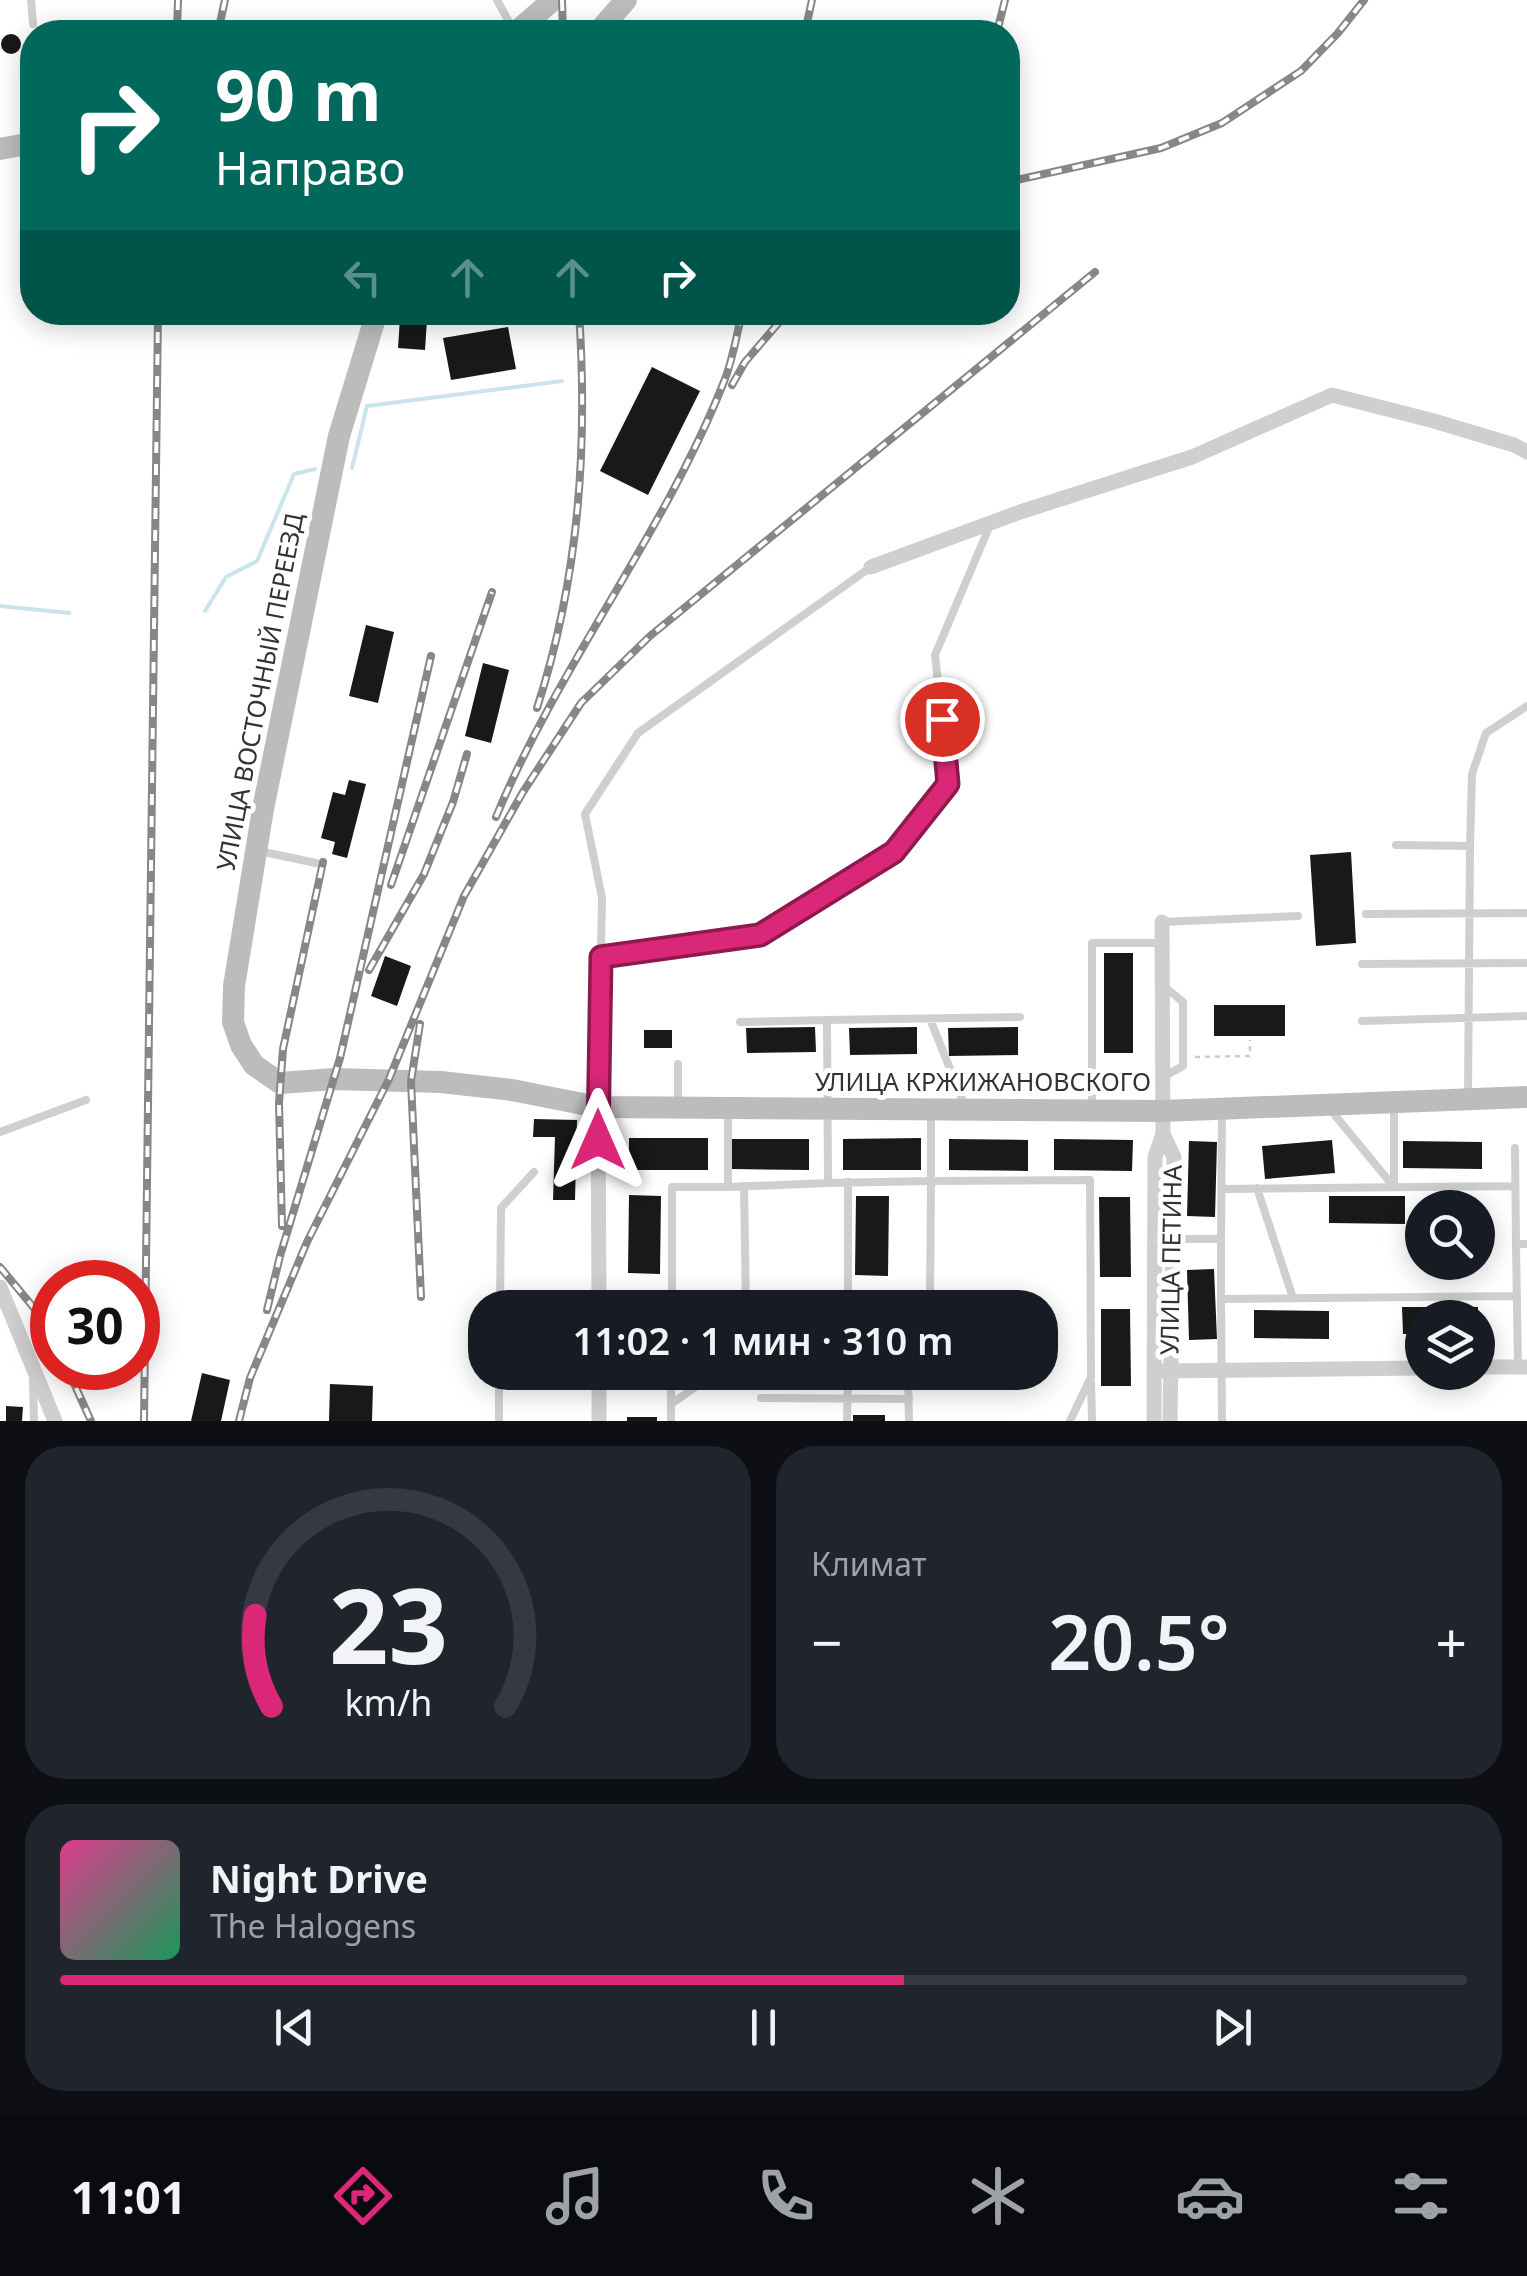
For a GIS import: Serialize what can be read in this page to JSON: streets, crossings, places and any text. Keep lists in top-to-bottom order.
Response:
{
  "streets": {
    "street": ["УЛИЦА ВОСТОЧНЫЙ ПЕРЕЕЗД", "УЛИЦА КРЖИЖАНОВСКОГО", "УЛИЦА ПЕТИНА"]
  },
  "crossings": [
    ["УЛИЦА ВОСТОЧНЫЙ ПЕРЕЕЗД", "УЛИЦА КРЖИЖАНОВСКОГО"],
    ["УЛИЦА КРЖИЖАНОВСКОГО", "УЛИЦА ПЕТИНА"]
  ],
  "page": {
    "turn": ["90 m", "Направо"],
    "limit": "30",
    "trip": "11:02 · 1 мин · 310 m",
    "tile": "Климат",
    "heat": ["−", "20.5°", "+"],
    "song": ["Night Drive", "The Halogens"],
    "tabs": "11:01",
    "gauge": ["23", "km/h"]
  }
}
